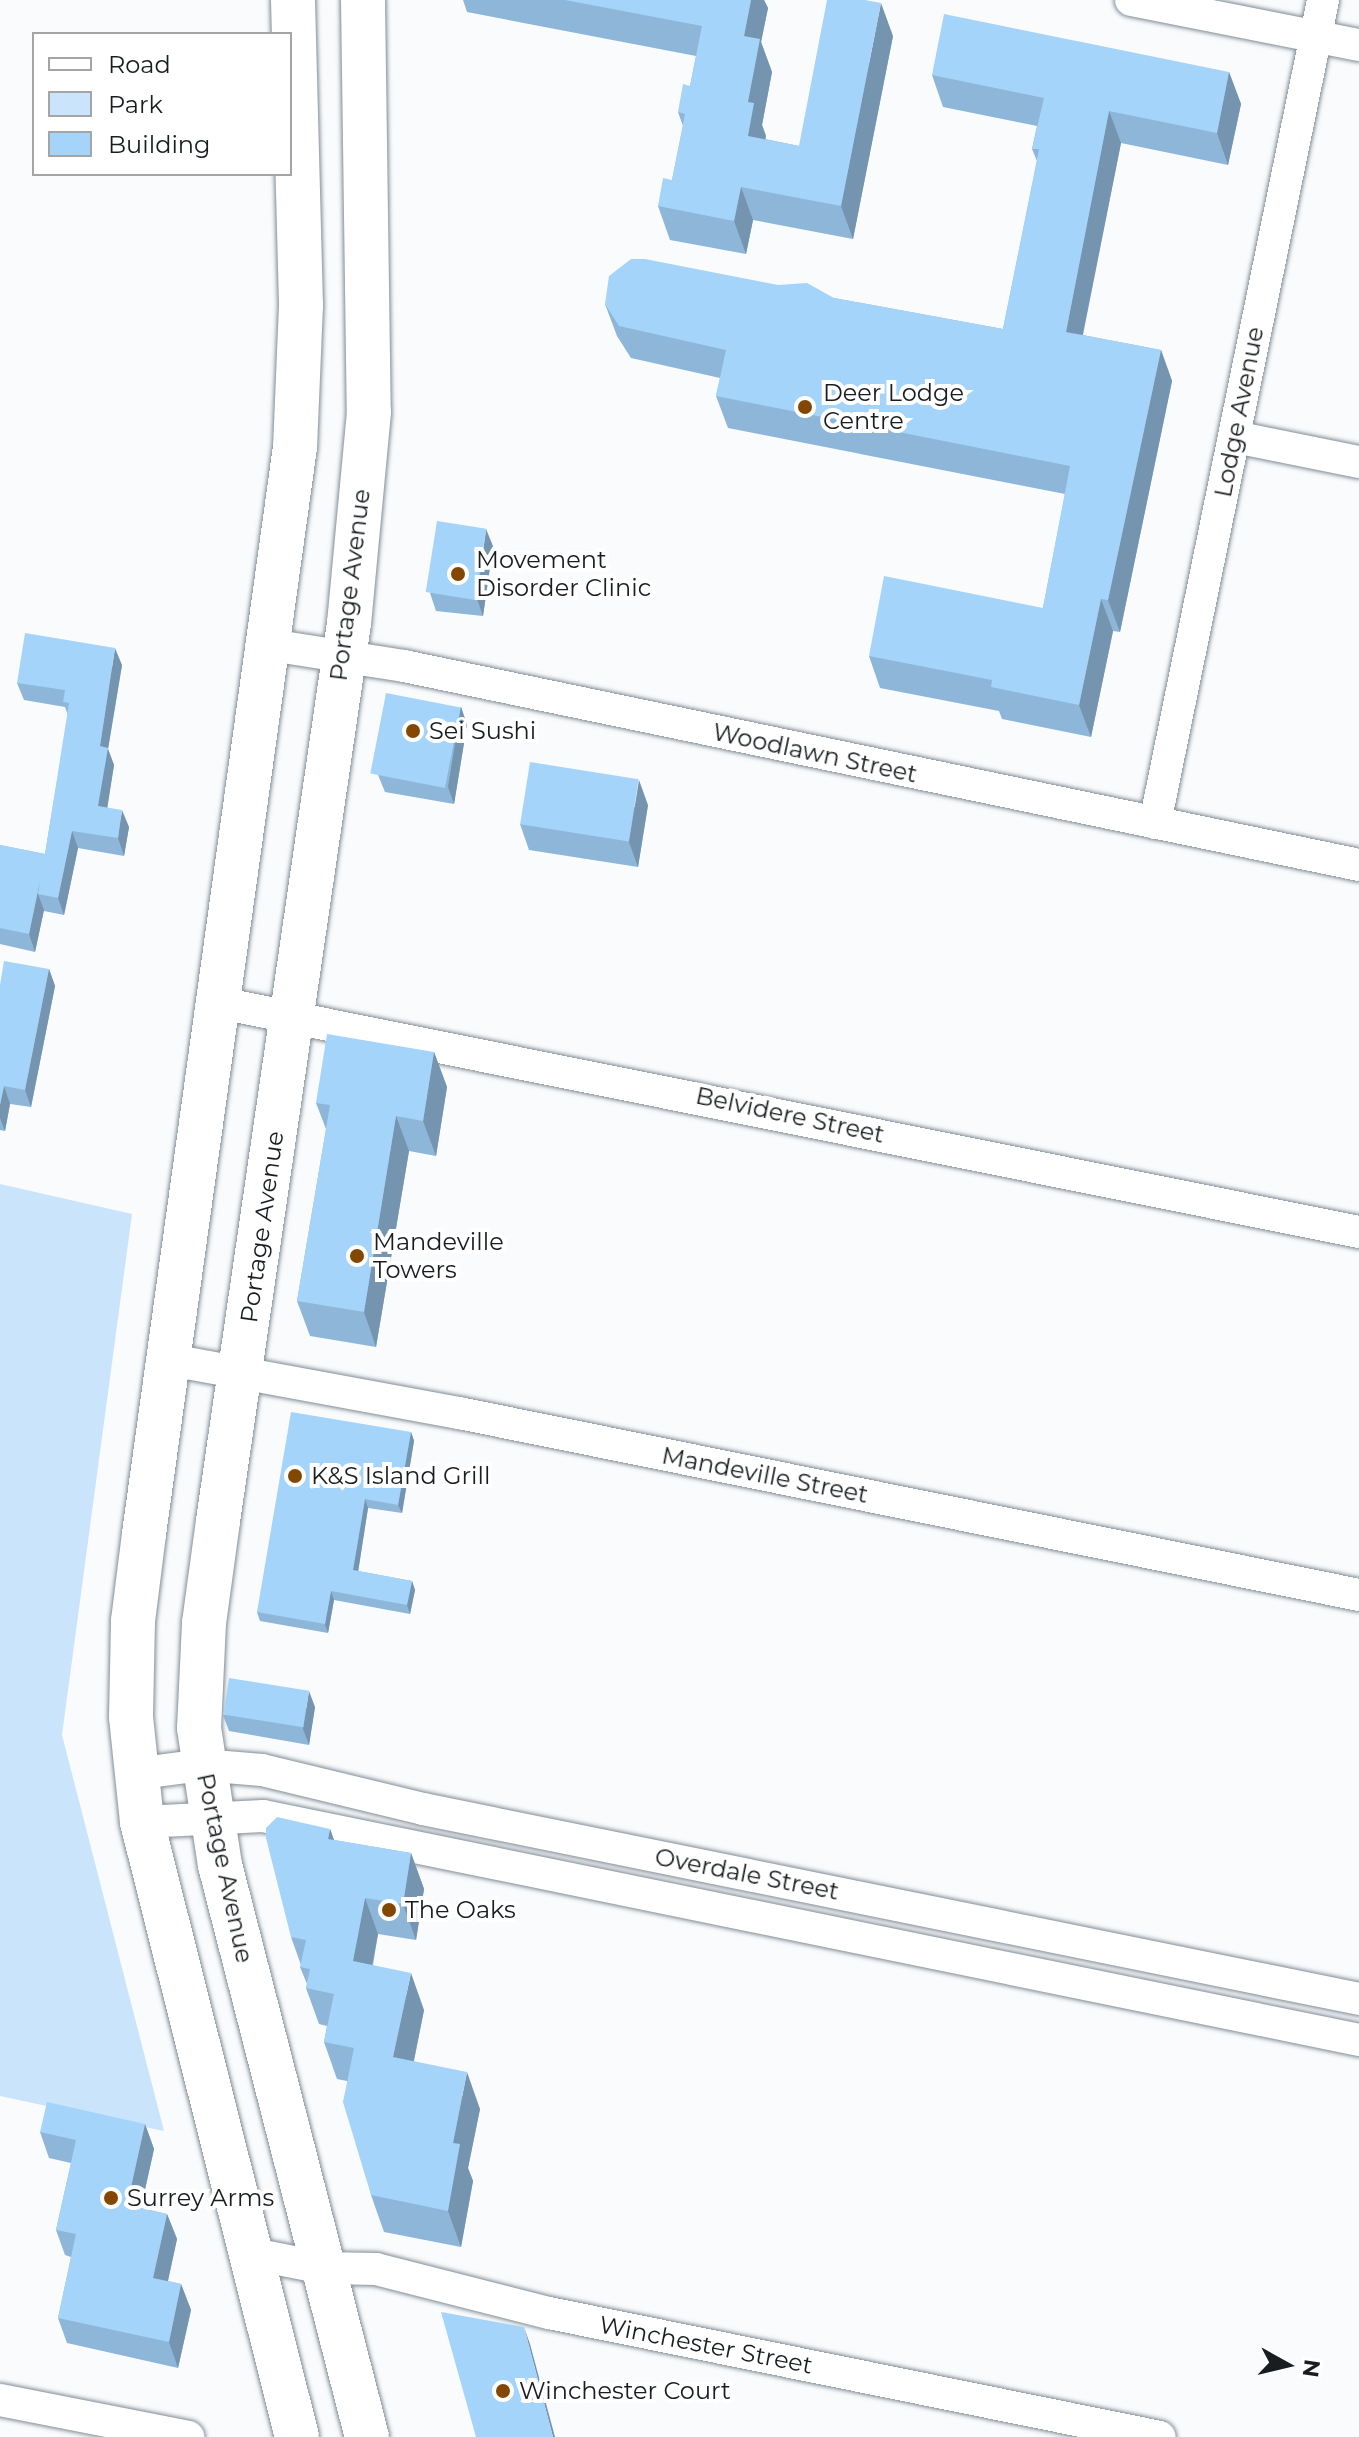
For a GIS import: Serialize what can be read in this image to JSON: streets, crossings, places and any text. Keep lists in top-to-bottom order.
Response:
{
  "streets": {
    "highway": ["Portage Avenue"],
    "street": [
      "Lodge Avenue",
      "Woodlawn Street",
      "Belvidere Street",
      "Mandeville Street",
      "Overdale Street",
      "Winchester Street"
    ]
  },
  "crossings": [
    ["Lodge Avenue", "Woodlawn Street"],
    ["Portage Avenue", "Woodlawn Street"],
    ["Portage Avenue", "Belvidere Street"],
    ["Portage Avenue", "Mandeville Street"],
    ["Portage Avenue", "Overdale Street"],
    ["Portage Avenue", "Winchester Street"]
  ],
  "places": [
    "Deer Lodge Centre",
    "Movement Disorder Clinic",
    "Sei Sushi",
    "Mandeville Towers",
    "K&S Island Grill",
    "The Oaks",
    "Surrey Arms",
    "Winchester Court"
  ],
  "legend": ["Road", "Park", "Building"],
  "north": "right"
}
